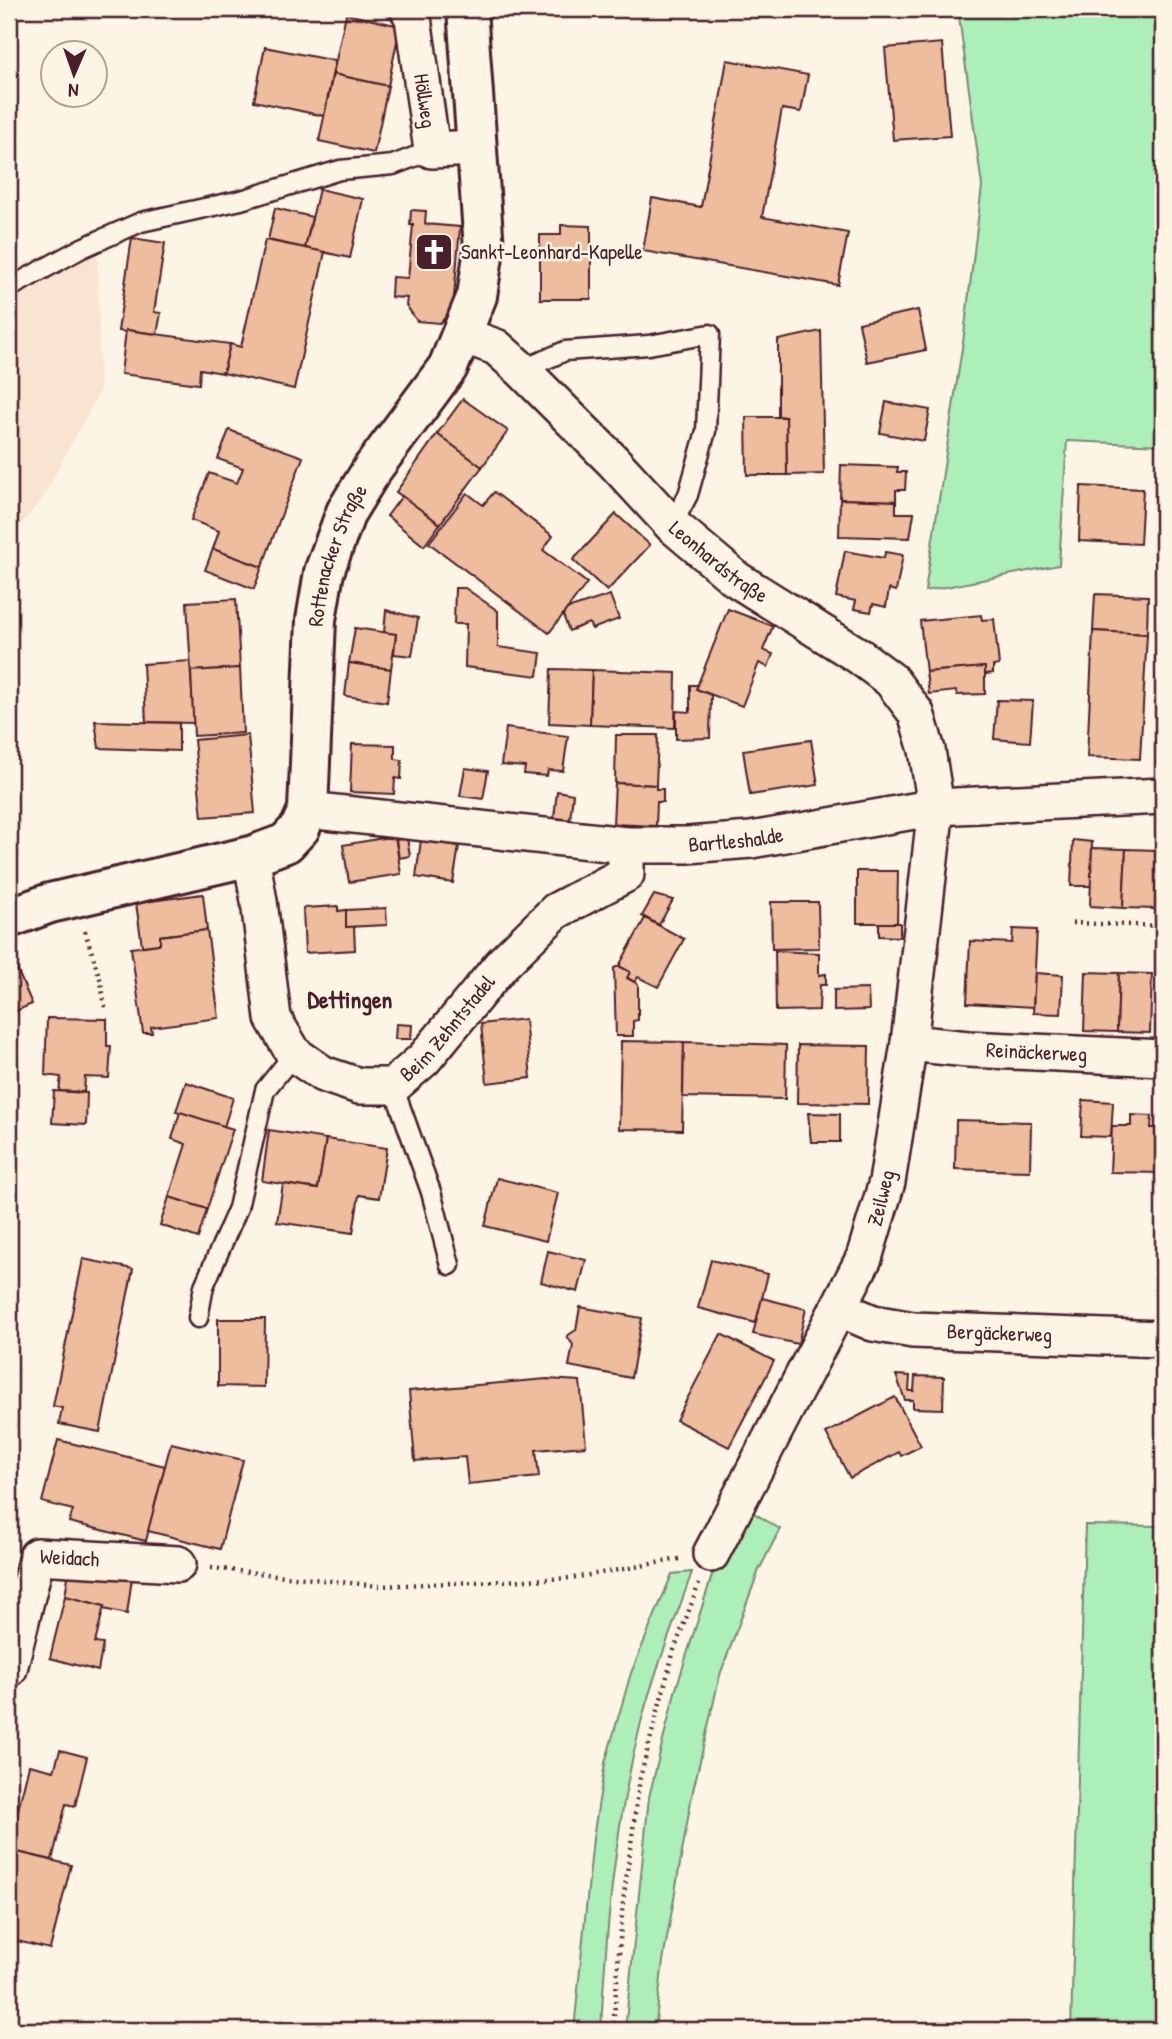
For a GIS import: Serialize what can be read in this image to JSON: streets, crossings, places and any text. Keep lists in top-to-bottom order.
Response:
{
  "streets": {
    "main road": ["Rottenacker Straße"],
    "street": [
      "Höllweg",
      "Leonhardstraße",
      "Bartleshalde",
      "Beim Zehntstadel",
      "Reinäckerweg",
      "Zeilweg",
      "Bergäckerweg",
      "Weidach"
    ]
  },
  "crossings": [
    ["Höllweg", "Rottenacker Straße"],
    ["Rottenacker Straße", "Leonhardstraße"],
    ["Rottenacker Straße", "Bartleshalde"],
    ["Rottenacker Straße", "Beim Zehntstadel"],
    ["Leonhardstraße", "Bartleshalde"],
    ["Leonhardstraße", "Zeilweg"],
    ["Bartleshalde", "Beim Zehntstadel"],
    ["Bartleshalde", "Zeilweg"],
    ["Reinäckerweg", "Zeilweg"],
    ["Zeilweg", "Bergäckerweg"]
  ],
  "districts": ["Dettingen"],
  "places": {
    "church": ["Sankt-Leonhard-Kapelle"]
  },
  "north": "bottom"
}
